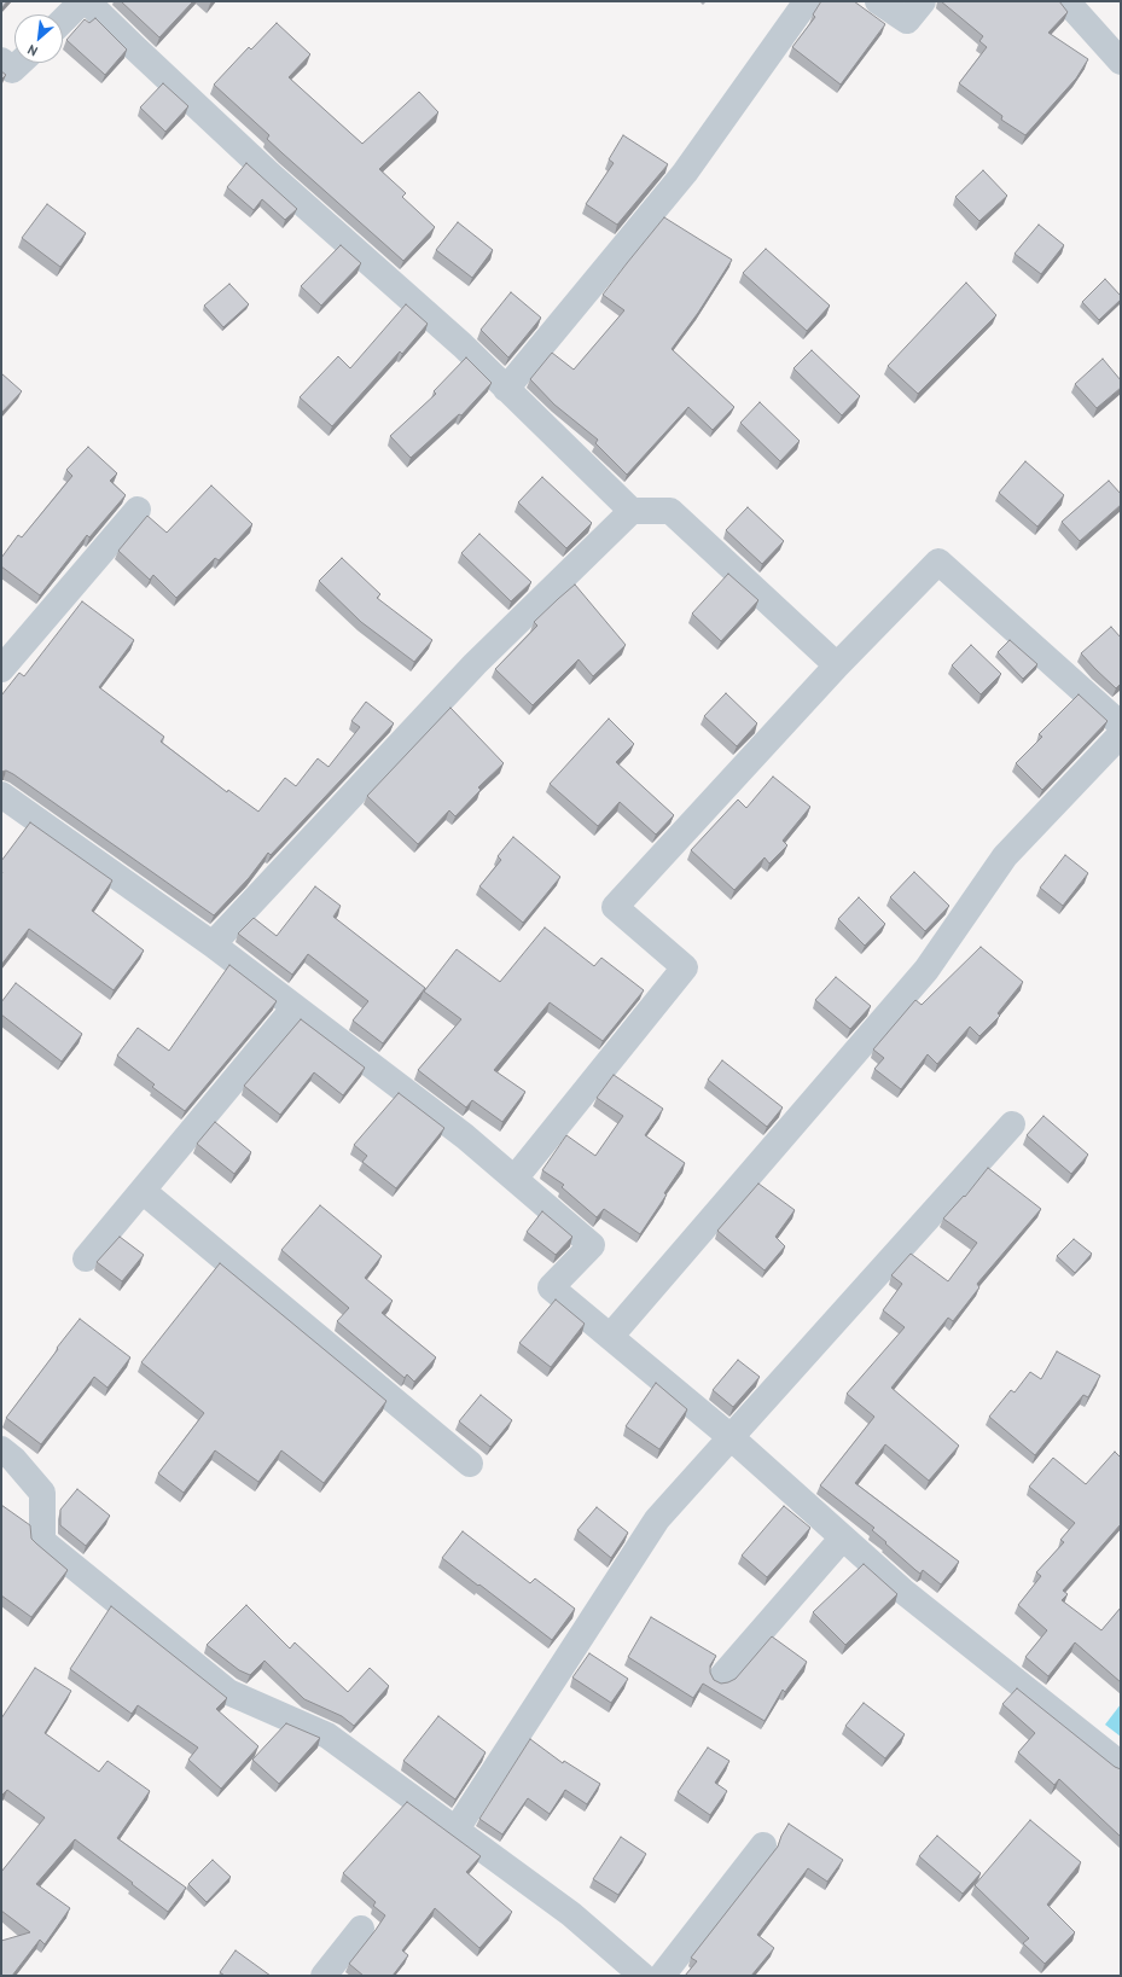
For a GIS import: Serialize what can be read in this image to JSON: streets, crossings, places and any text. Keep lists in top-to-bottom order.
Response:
{
  "north": "bottom left"
}
